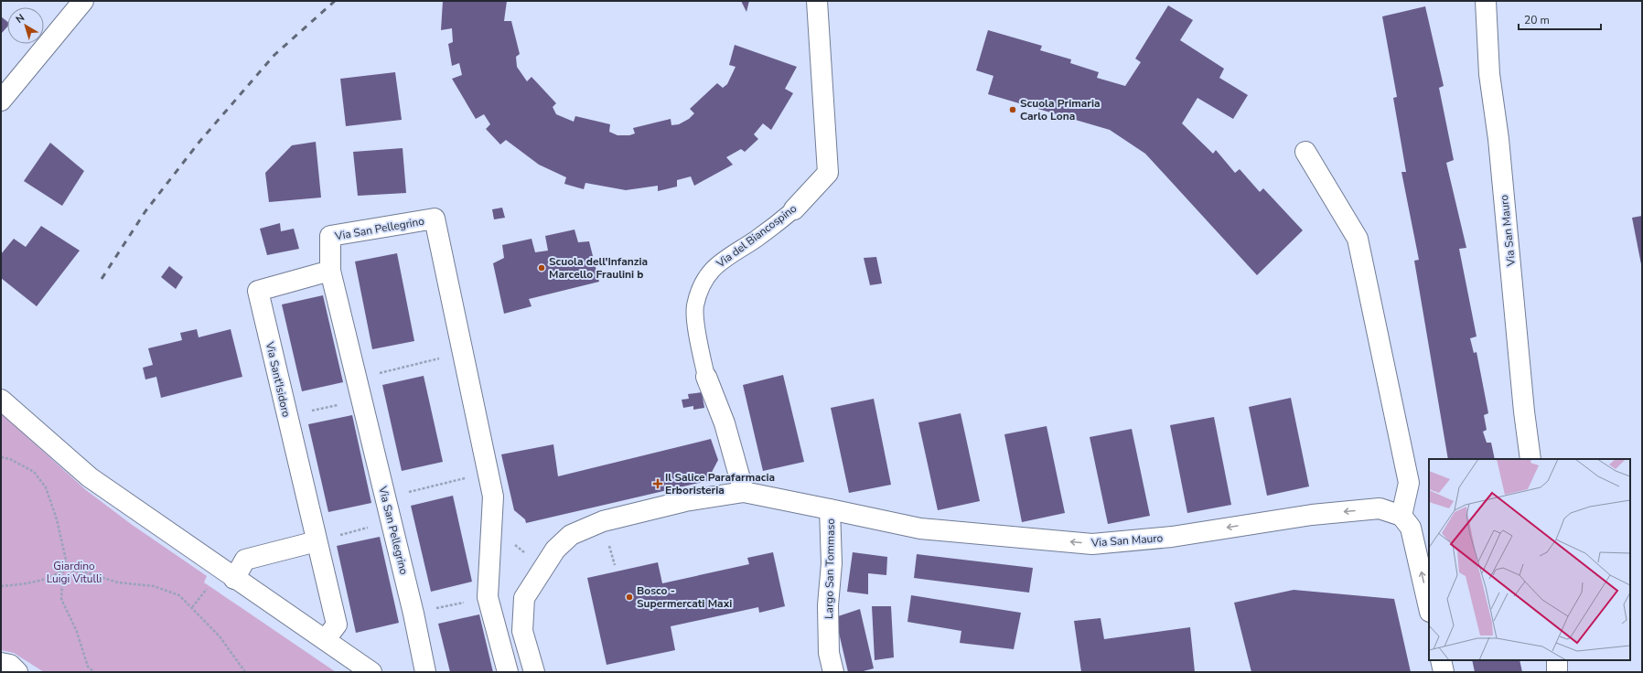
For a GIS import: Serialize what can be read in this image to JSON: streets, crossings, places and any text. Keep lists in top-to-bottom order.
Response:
{
  "streets": {
    "street": [
      "Via San Pellegrino",
      "Via San Mauro",
      "Via del Biancospino",
      "Via Sant'Isidoro",
      "Largo San Tommaso"
    ]
  },
  "crossings": [
    ["Via San Pellegrino", "Via Sant'Isidoro"],
    ["Via San Mauro", "Largo San Tommaso"],
    ["Via del Biancospino", "Largo San Tommaso"]
  ],
  "one_way": ["Via San Mauro"],
  "parks": ["Giardino Luigi Vitulli"],
  "places": {
    "other": ["Scuola Primaria Carlo Lona", "Scuola dell'Infanzia Marcello Fraulini b", "Bosco - Supermercati Maxi"],
    "health": ["Il Salice Parafarmacia Erboristeria"]
  },
  "scale_bar": "20 m",
  "north": "top left"
}
